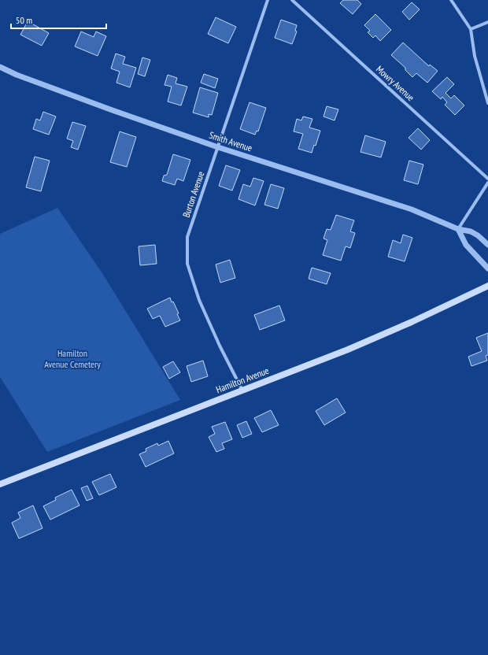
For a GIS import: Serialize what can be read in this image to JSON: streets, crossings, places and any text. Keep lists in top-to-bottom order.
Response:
{
  "streets": {
    "main road": ["Hamilton Avenue"],
    "street": ["Mowry Avenue", "Smith Avenue", "Burton Avenue"]
  },
  "crossings": [
    ["Smith Avenue", "Burton Avenue"],
    ["Burton Avenue", "Hamilton Avenue"]
  ],
  "parks": ["Hamilton Avenue Cemetery"],
  "scale_bar": "50 m"
}
